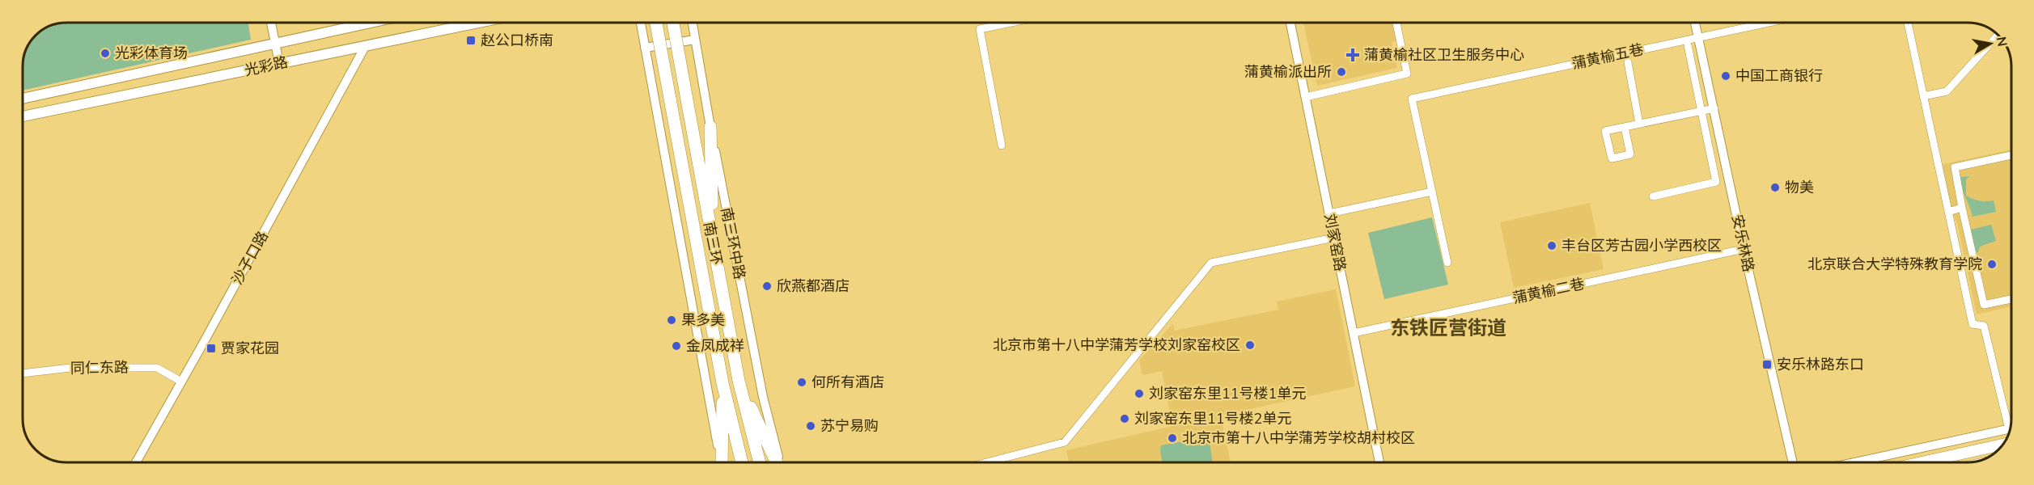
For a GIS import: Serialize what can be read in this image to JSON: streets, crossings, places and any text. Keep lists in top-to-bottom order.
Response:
{
  "streets": {
    "highway": ["南三环"],
    "main road": ["光彩路"],
    "street": [
      "蒲黄榆五巷",
      "刘家窑路",
      "南三环中路",
      "安乐林路",
      "沙子口路",
      "蒲黄榆二巷",
      "同仁东路"
    ]
  },
  "crossings": [
    ["蒲黄榆五巷", "安乐林路"],
    ["光彩路", "沙子口路"],
    ["刘家窑路", "蒲黄榆二巷"],
    ["安乐林路", "蒲黄榆二巷"],
    ["沙子口路", "同仁东路"]
  ],
  "districts": ["东铁匠营街道"],
  "places": {
    "transit": ["赵公口桥南", "贾家花园", "安乐林路东口"],
    "other": [
      "光彩体育场",
      "蒲黄榆派出所",
      "中国工商银行",
      "物美",
      "丰台区芳古园小学西校区",
      "北京联合大学特殊教育学院",
      "欣燕都酒店",
      "果多美",
      "北京市第十八中学蒲芳学校刘家窑校区",
      "金凤成祥",
      "何所有酒店",
      "刘家窑东里11号楼1单元",
      "刘家窑东里11号楼2单元",
      "苏宁易购",
      "北京市第十八中学蒲芳学校胡村校区"
    ],
    "health": ["蒲黄榆社区卫生服务中心"]
  },
  "north": "right"
}
